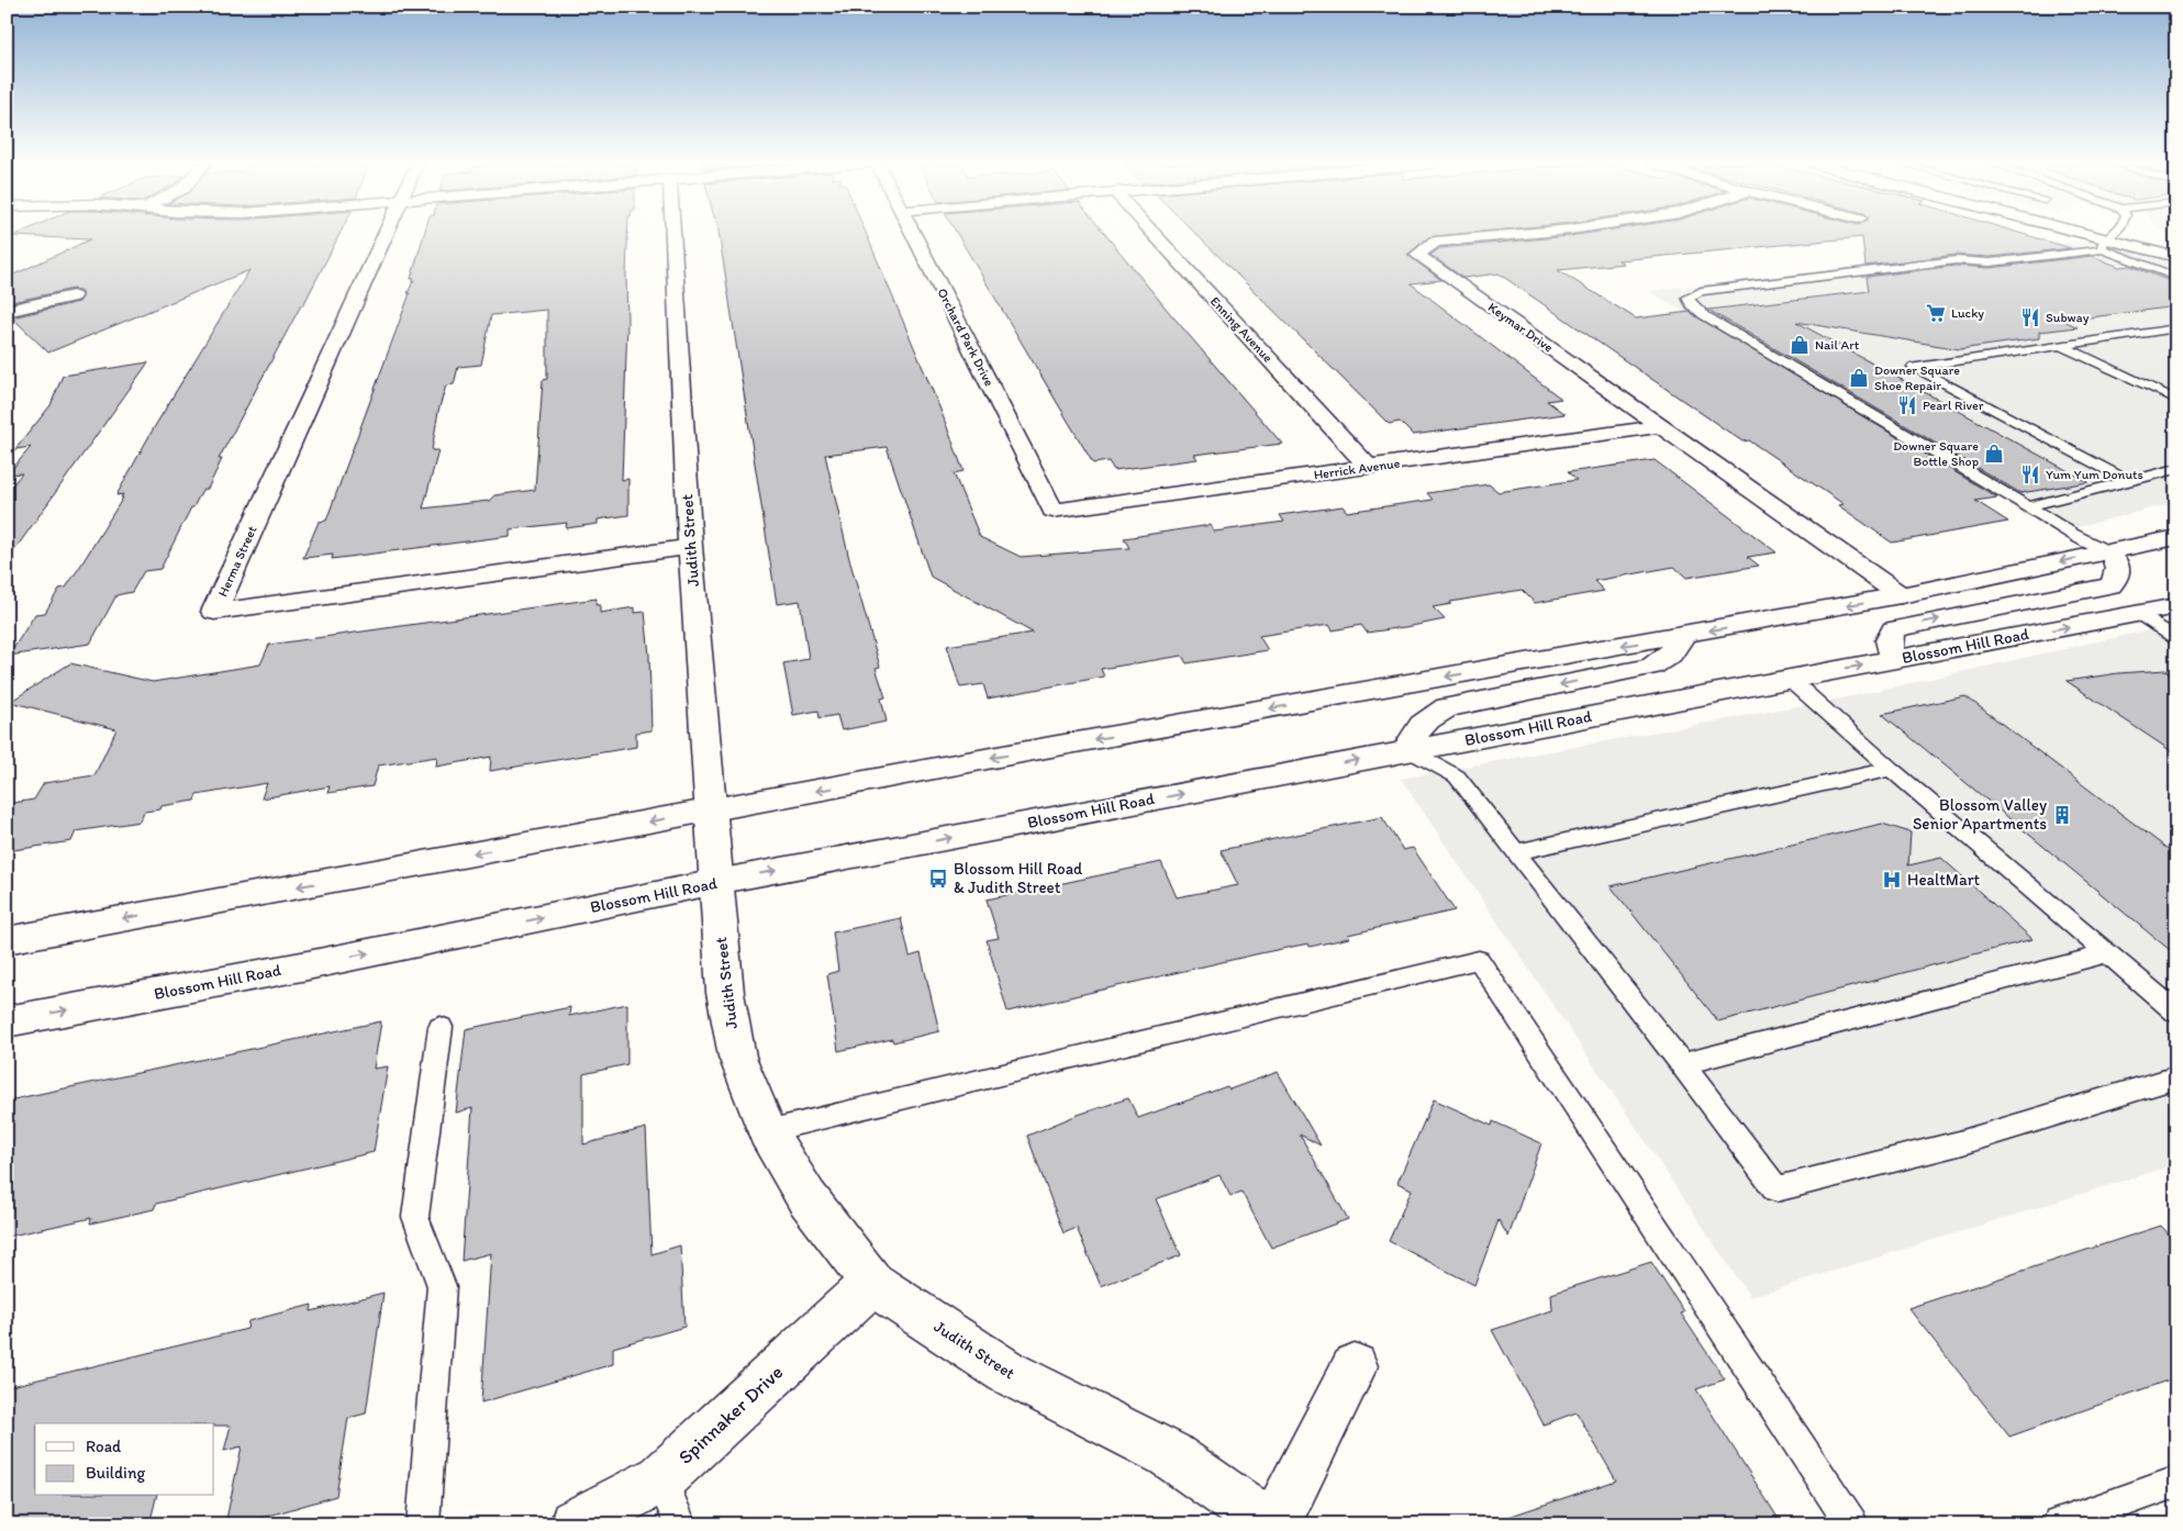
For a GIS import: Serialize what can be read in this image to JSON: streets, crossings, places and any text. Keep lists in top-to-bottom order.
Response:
{
  "streets": {
    "street": [
      "Keymar Drive",
      "Enning Avenue",
      "Orchard Park Drive",
      "Herrick Avenue",
      "Judith Street",
      "Herma Street",
      "Blossom Hill Road",
      "Spinnaker Drive"
    ]
  },
  "crossings": [
    ["Keymar Drive", "Herrick Avenue"],
    ["Enning Avenue", "Herrick Avenue"],
    ["Orchard Park Drive", "Herrick Avenue"],
    ["Judith Street", "Herma Street"],
    ["Judith Street", "Blossom Hill Road"],
    ["Judith Street", "Spinnaker Drive"]
  ],
  "places": {
    "supermarket": ["Lucky"],
    "restaurant": ["Subway", "Pearl River", "Yum Yum Donuts"],
    "shop": ["Nail Art", "Downer Square Shoe Repair", "Downer Square Bottle Shop"],
    "building": ["Blossom Valley Senior Apartments"],
    "bus stop": ["Blossom Hill Road & Judith Street"],
    "hospital": ["HealtMart"]
  },
  "legend": ["Road", "Building"]
}
